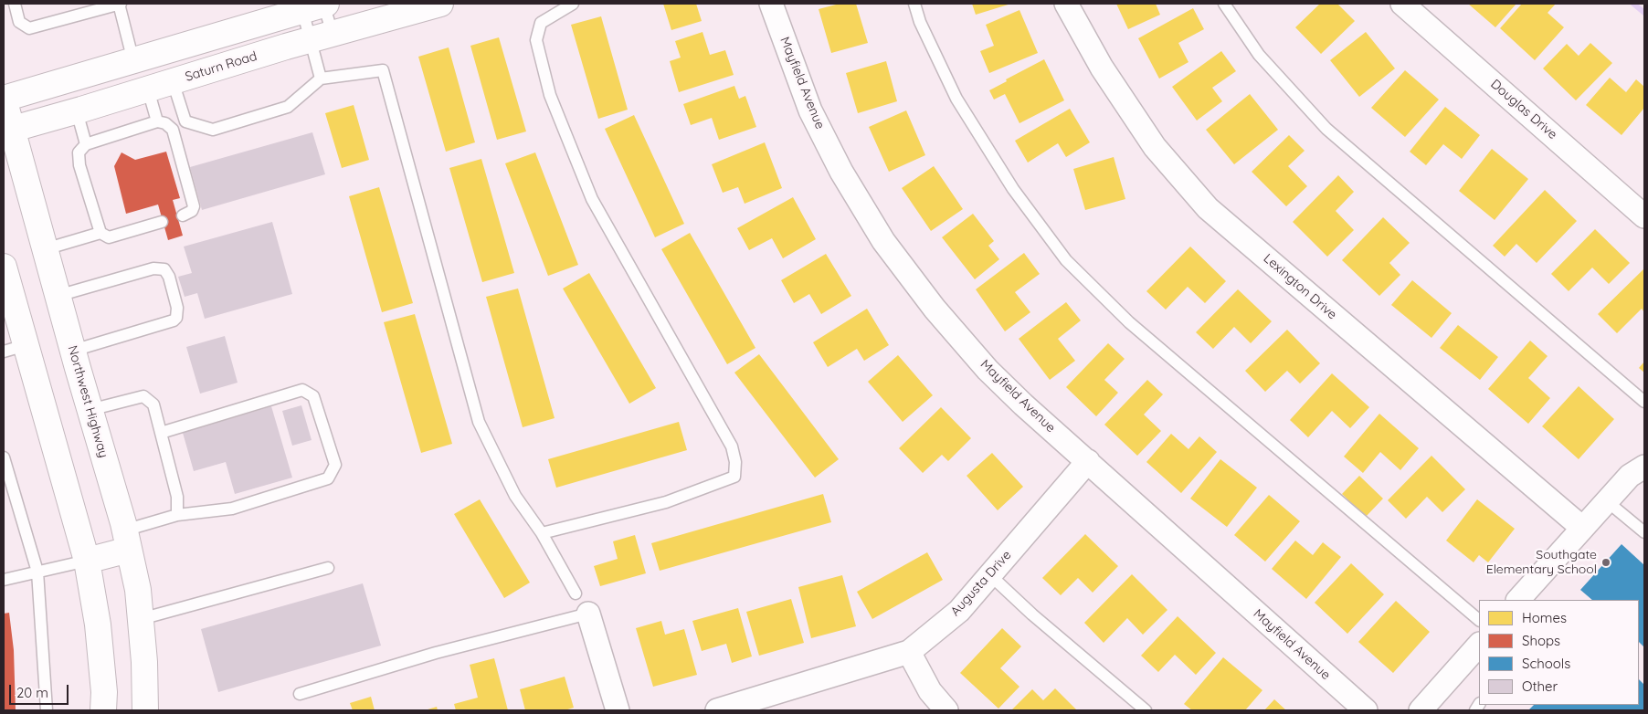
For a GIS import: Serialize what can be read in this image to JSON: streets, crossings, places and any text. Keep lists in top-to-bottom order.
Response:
{
  "streets": {
    "main road": ["Saturn Road", "Northwest Highway"],
    "street": [
      "Mayfield Avenue",
      "Douglas Drive",
      "Lexington Drive",
      "Augusta Drive"
    ]
  },
  "crossings": [
    ["Saturn Road", "Northwest Highway"],
    ["Mayfield Avenue", "Augusta Drive"]
  ],
  "places": ["Southgate Elementary School"],
  "legend": [
    "Homes",
    "Shops",
    "Schools",
    "Other"
  ],
  "scale_bar": "20 m"
}
